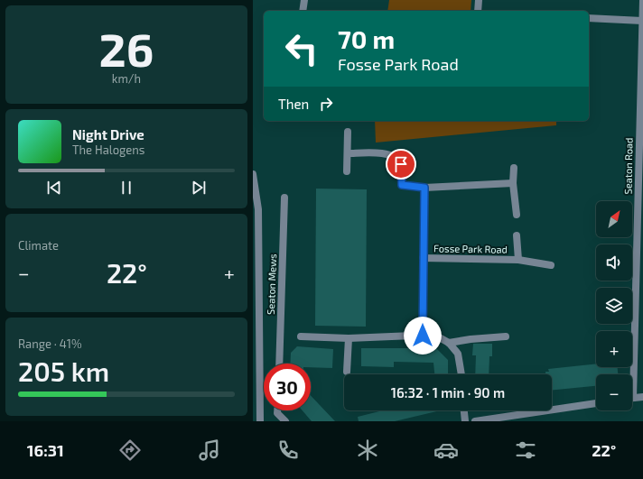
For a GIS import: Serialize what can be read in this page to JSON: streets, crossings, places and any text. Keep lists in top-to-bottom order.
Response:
{
  "streets": {
    "street": ["Seaton Road", "Fosse Park Road", "Seaton Mews"]
  },
  "north": "top right",
  "page": {
    "tile": [
      ["26", "km/h"],
      "Climate",
      ["Range · 41%", "205 km"]
    ],
    "turn": ["70 m", "Fosse Park Road"],
    "then": "Then",
    "song": ["Night Drive", "The Halogens"],
    "map_buttons": ["+", "−"],
    "heat": ["−", "22°", "+"],
    "limit": "30",
    "trip": "16:32 · 1 min · 90 m",
    "tabs": ["16:31", "22°"]
  }
}
